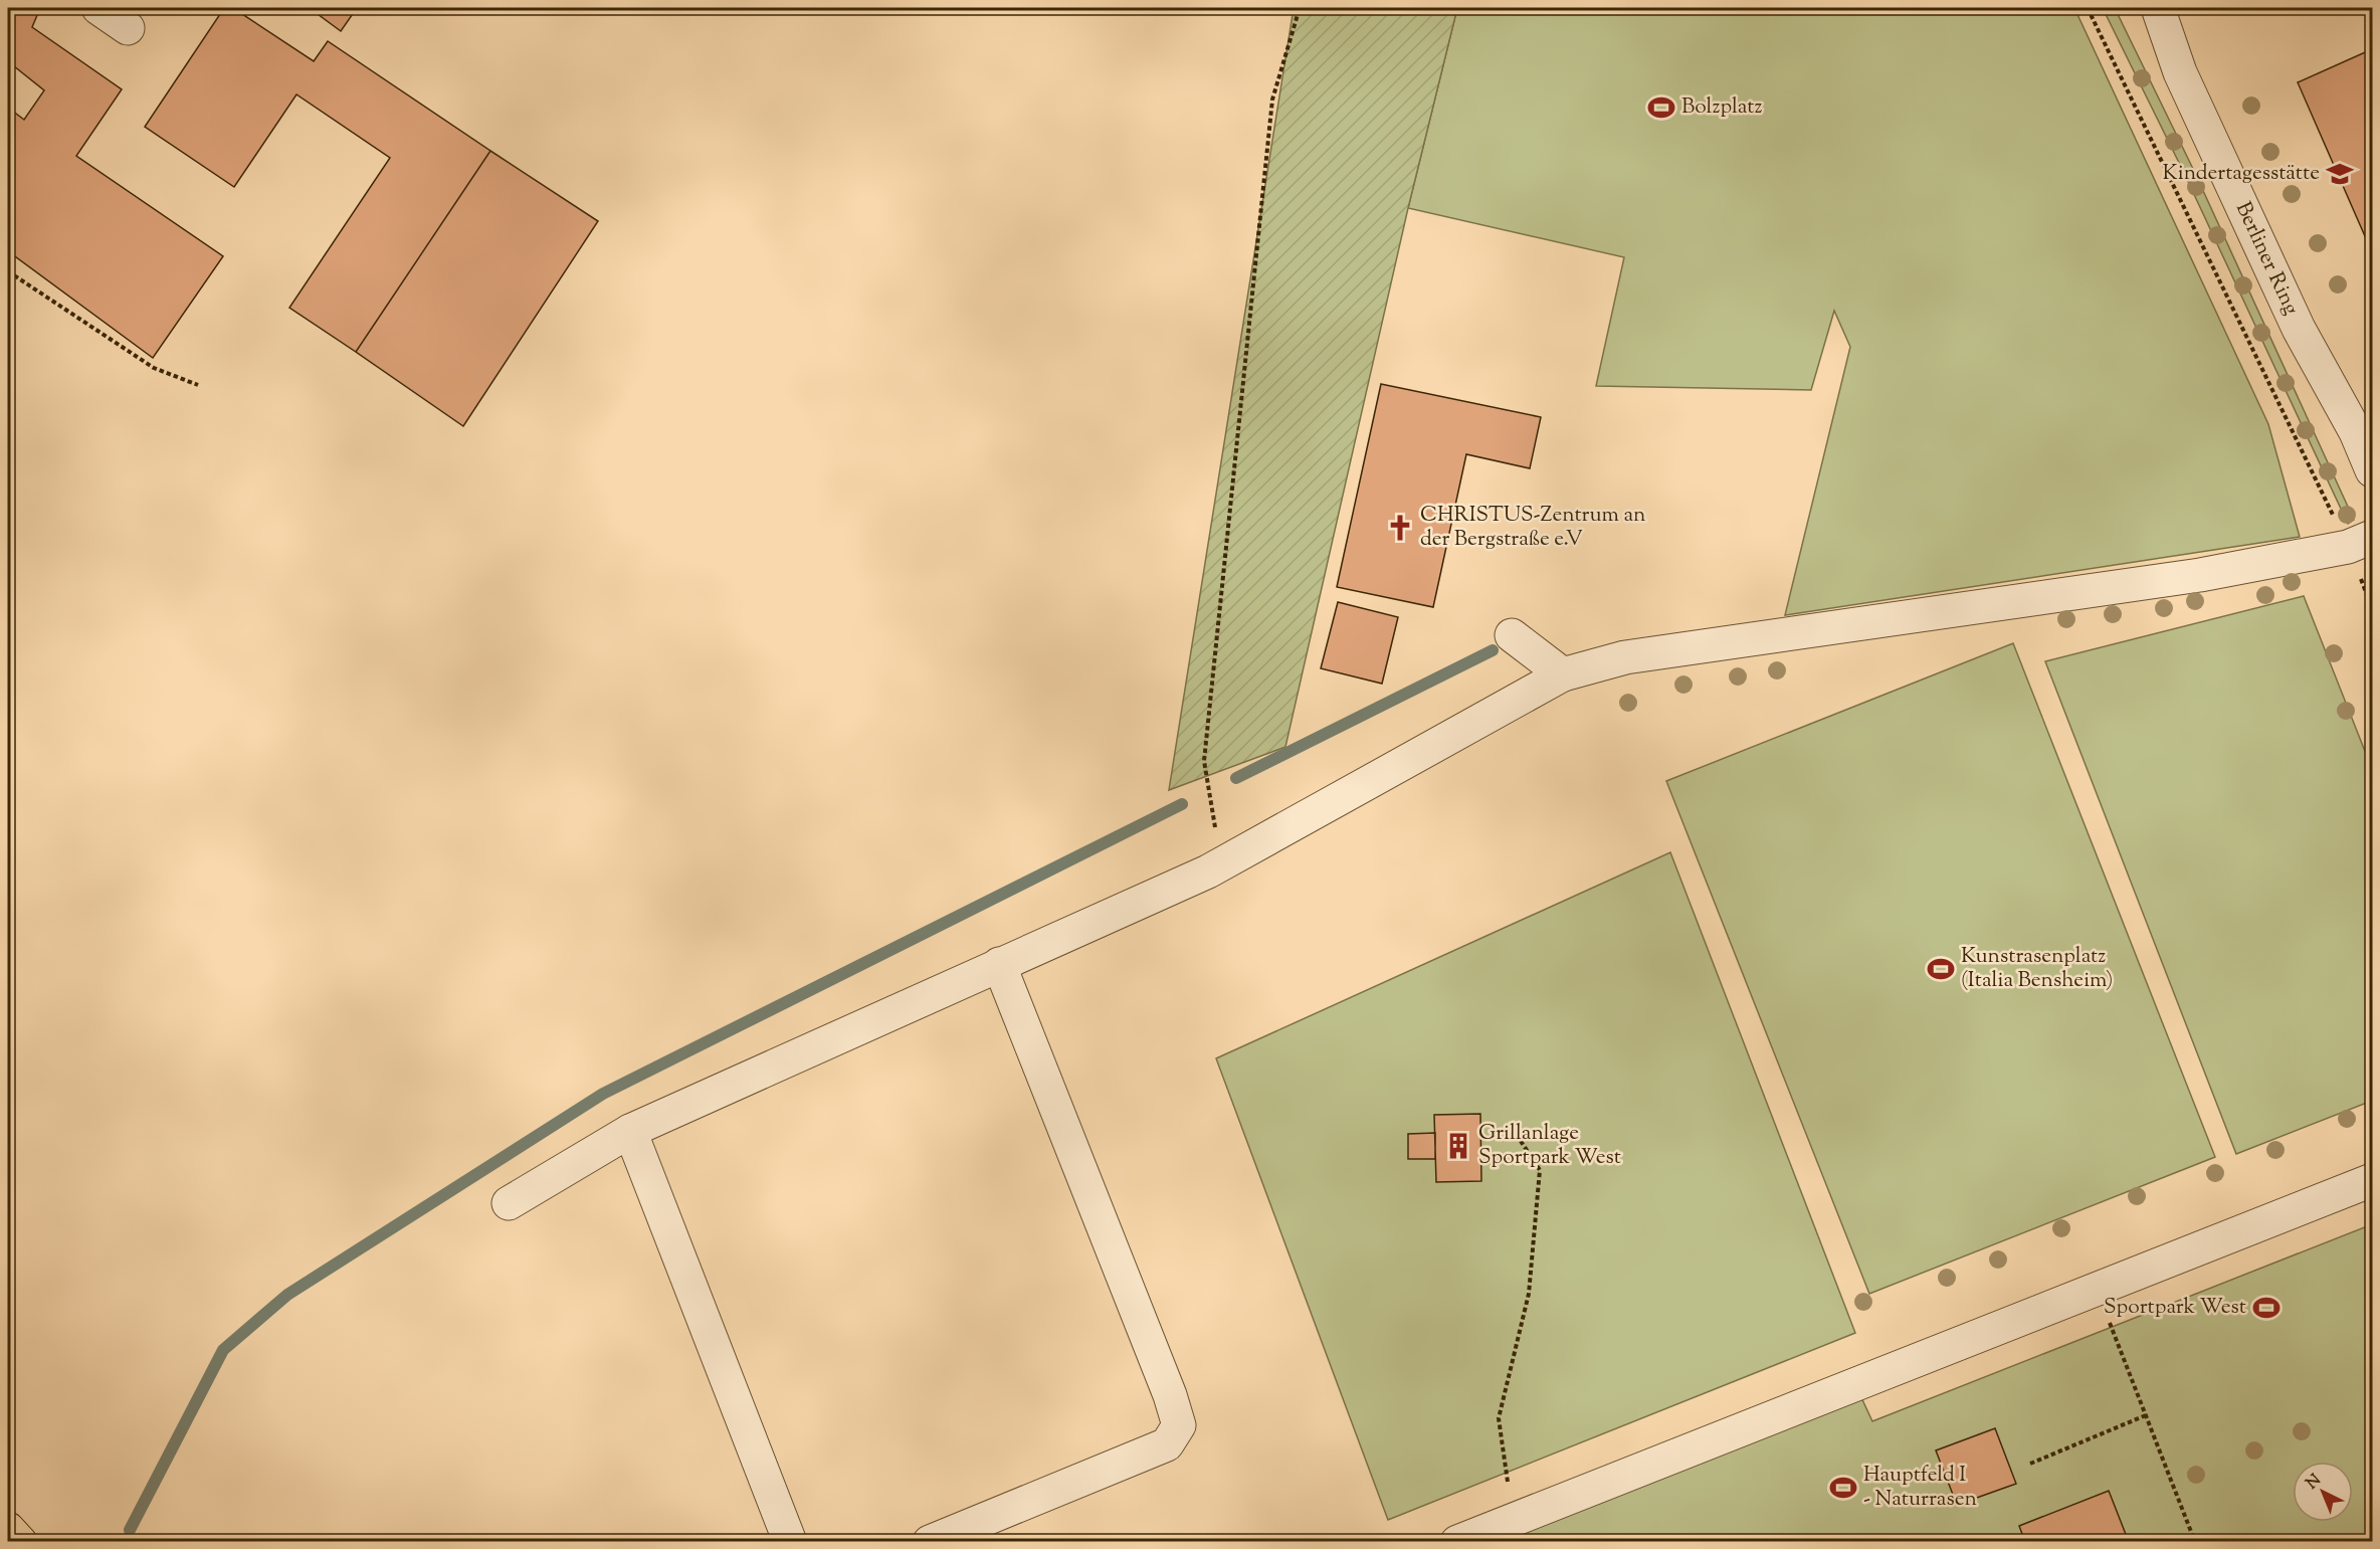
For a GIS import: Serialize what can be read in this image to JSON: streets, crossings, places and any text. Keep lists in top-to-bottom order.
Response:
{
  "streets": {
    "street": ["Berliner Ring"]
  },
  "places": {
    "sports": [
      "Bolzplatz",
      "Kunstrasenplatz (Italia Bensheim)",
      "Sportpark West",
      "Hauptfeld I - Naturrasen"
    ],
    "school or university": ["Kindertagesstätte"],
    "church": ["CHRISTUS-Zentrum an der Bergstraße e.V"],
    "building": ["Grillanlage Sportpark West"]
  },
  "north": "top left"
}
